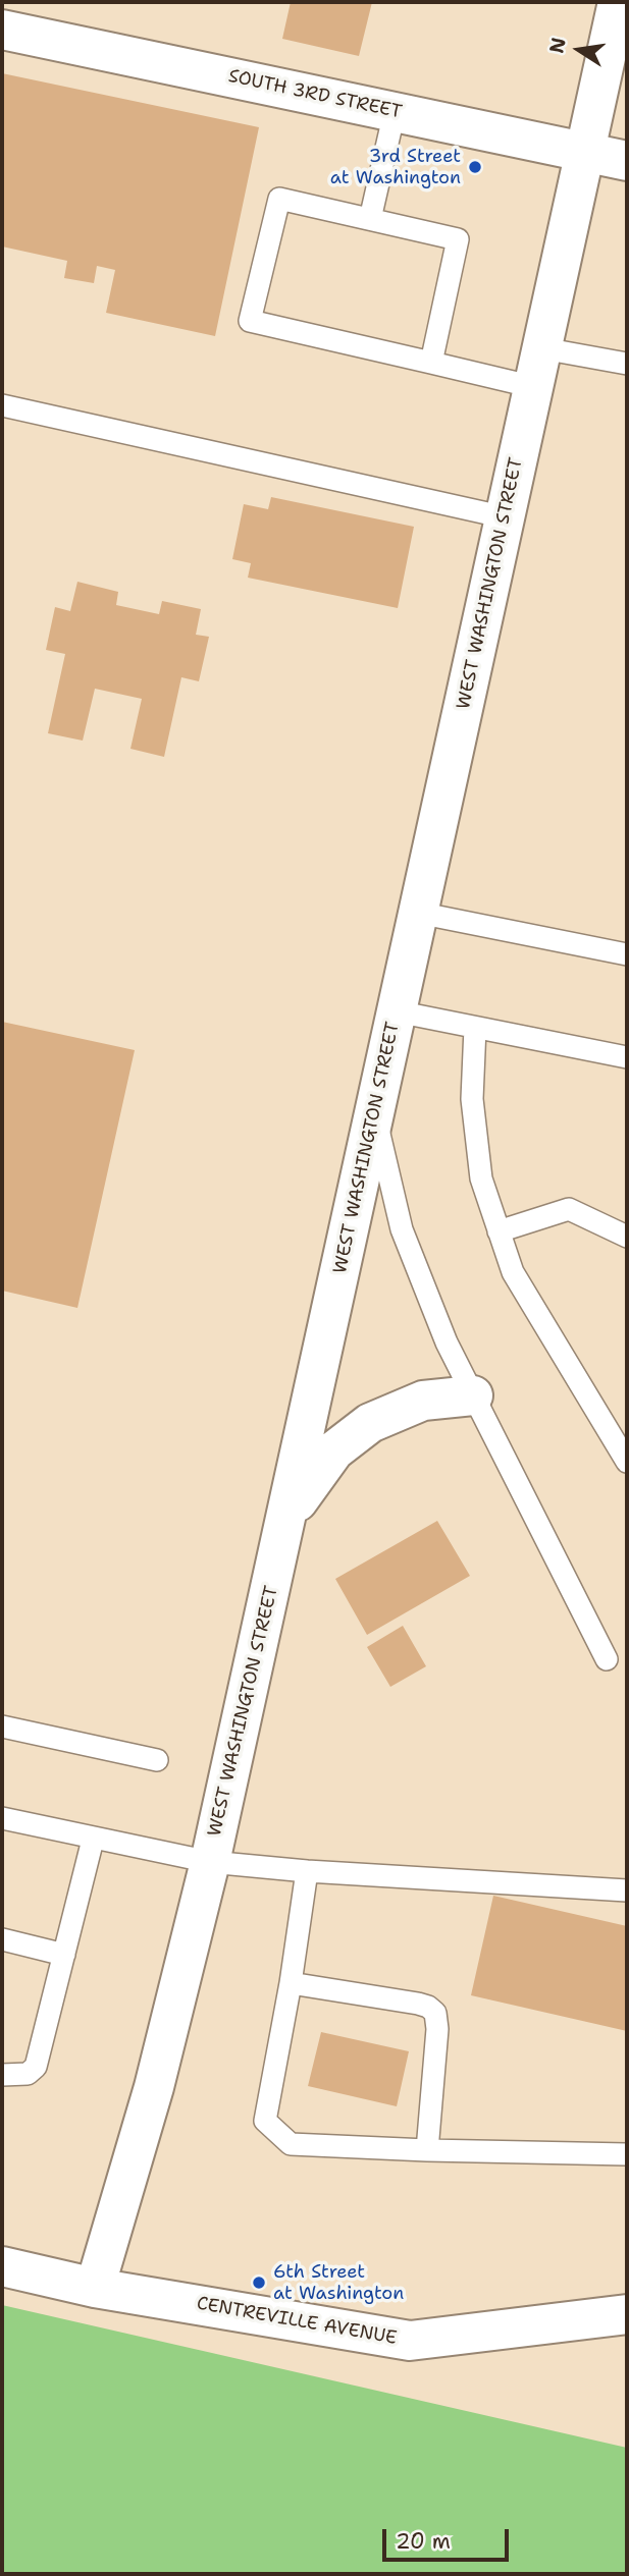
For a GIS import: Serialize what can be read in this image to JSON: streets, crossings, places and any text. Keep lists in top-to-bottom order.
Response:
{
  "streets": {
    "main road": ["SOUTH 3RD STREET", "WEST WASHINGTON STREET", "CENTREVILLE AVENUE"]
  },
  "crossings": [
    ["SOUTH 3RD STREET", "WEST WASHINGTON STREET"],
    ["WEST WASHINGTON STREET", "CENTREVILLE AVENUE"]
  ],
  "places": ["3rd Street at Washington", "6th Street at Washington"],
  "scale_bar": "20 m",
  "north": "left"
}
